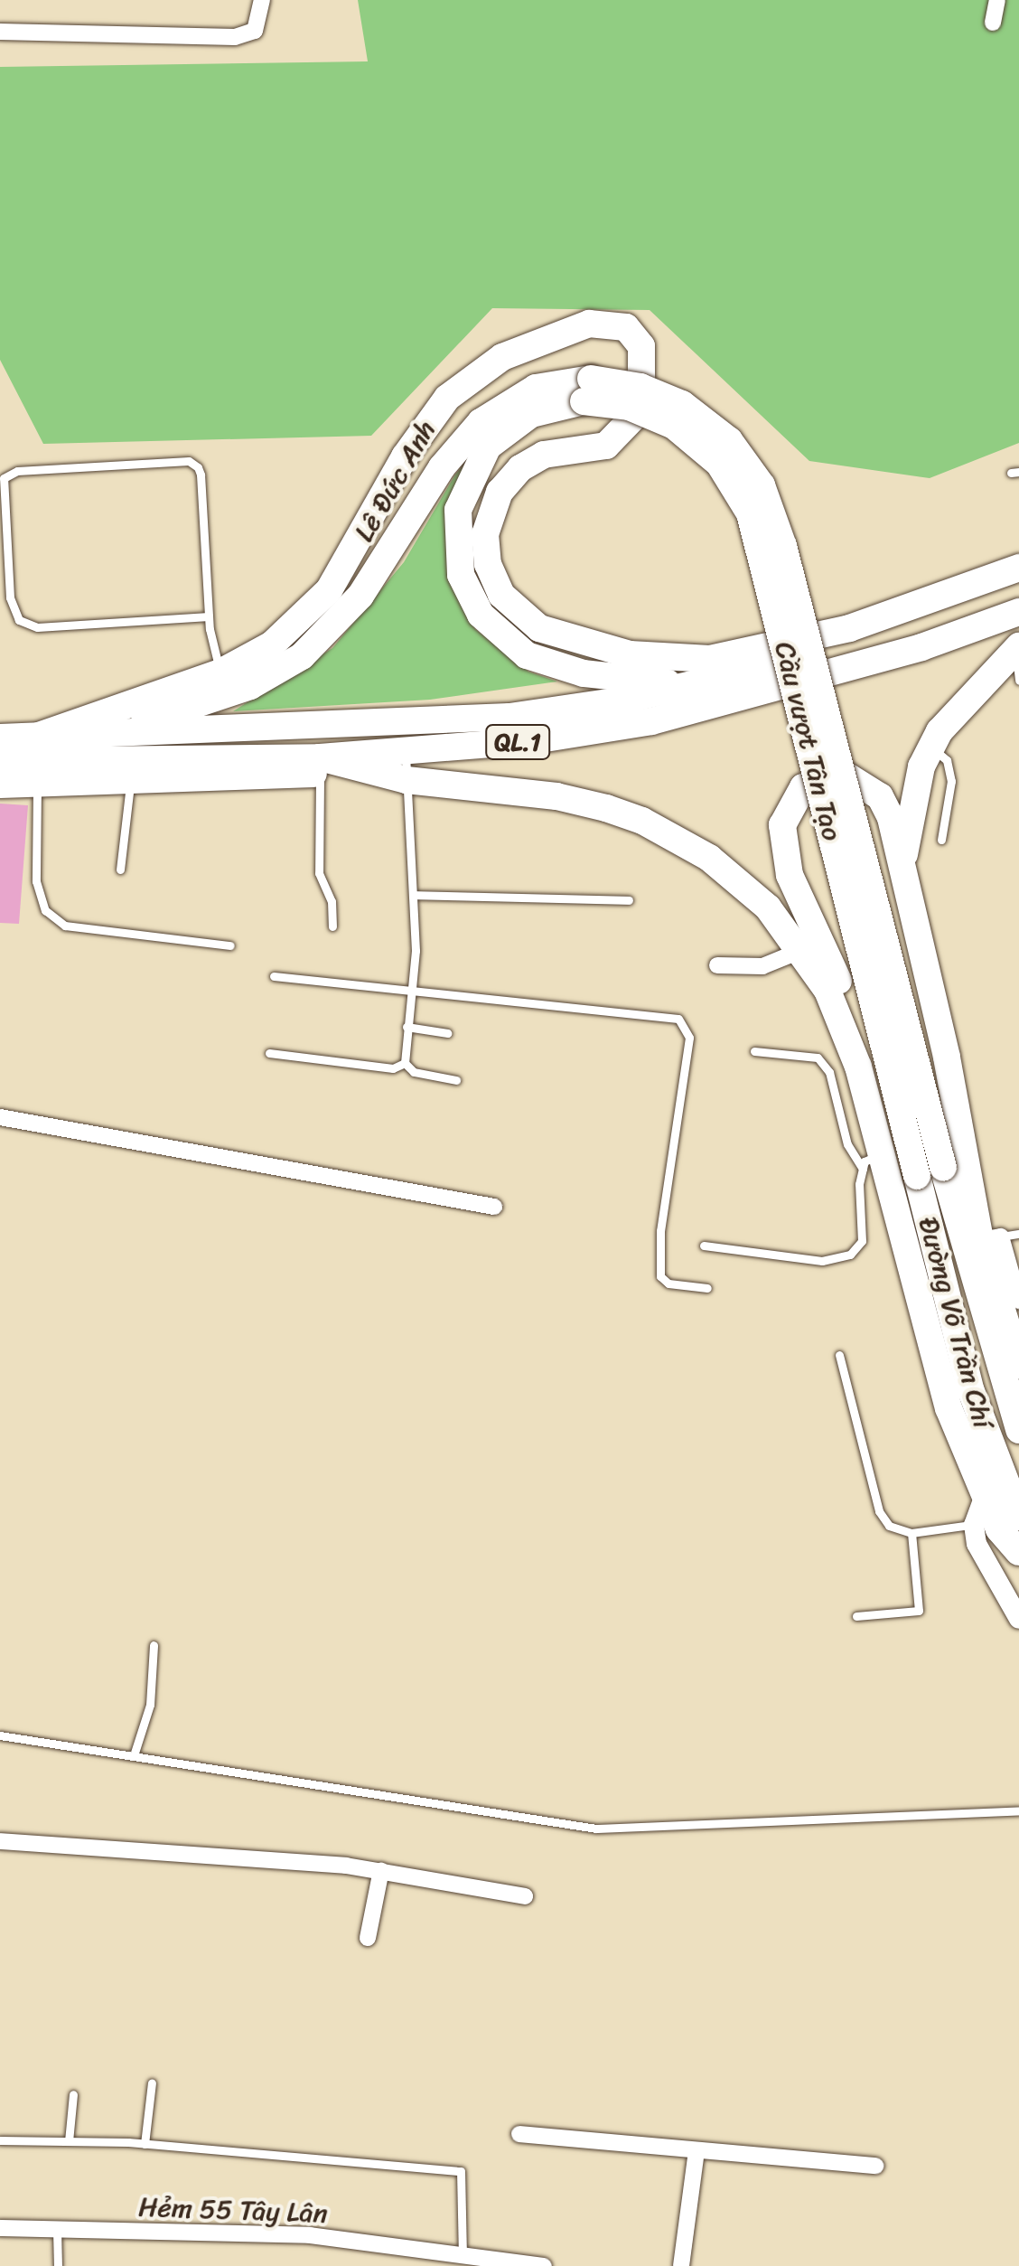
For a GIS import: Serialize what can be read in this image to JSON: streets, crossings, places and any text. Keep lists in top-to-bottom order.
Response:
{
  "streets": {
    "highway": [
      "Lê Đức Anh",
      "Cầu vượt Tân Tạo",
      "QL.1",
      "Đường Võ Trần Chí"
    ],
    "street": ["Hẻm 55 Tây Lân"]
  },
  "crossings": [
    ["Cầu vượt Tân Tạo", "Đường Võ Trần Chí"]
  ]
}
